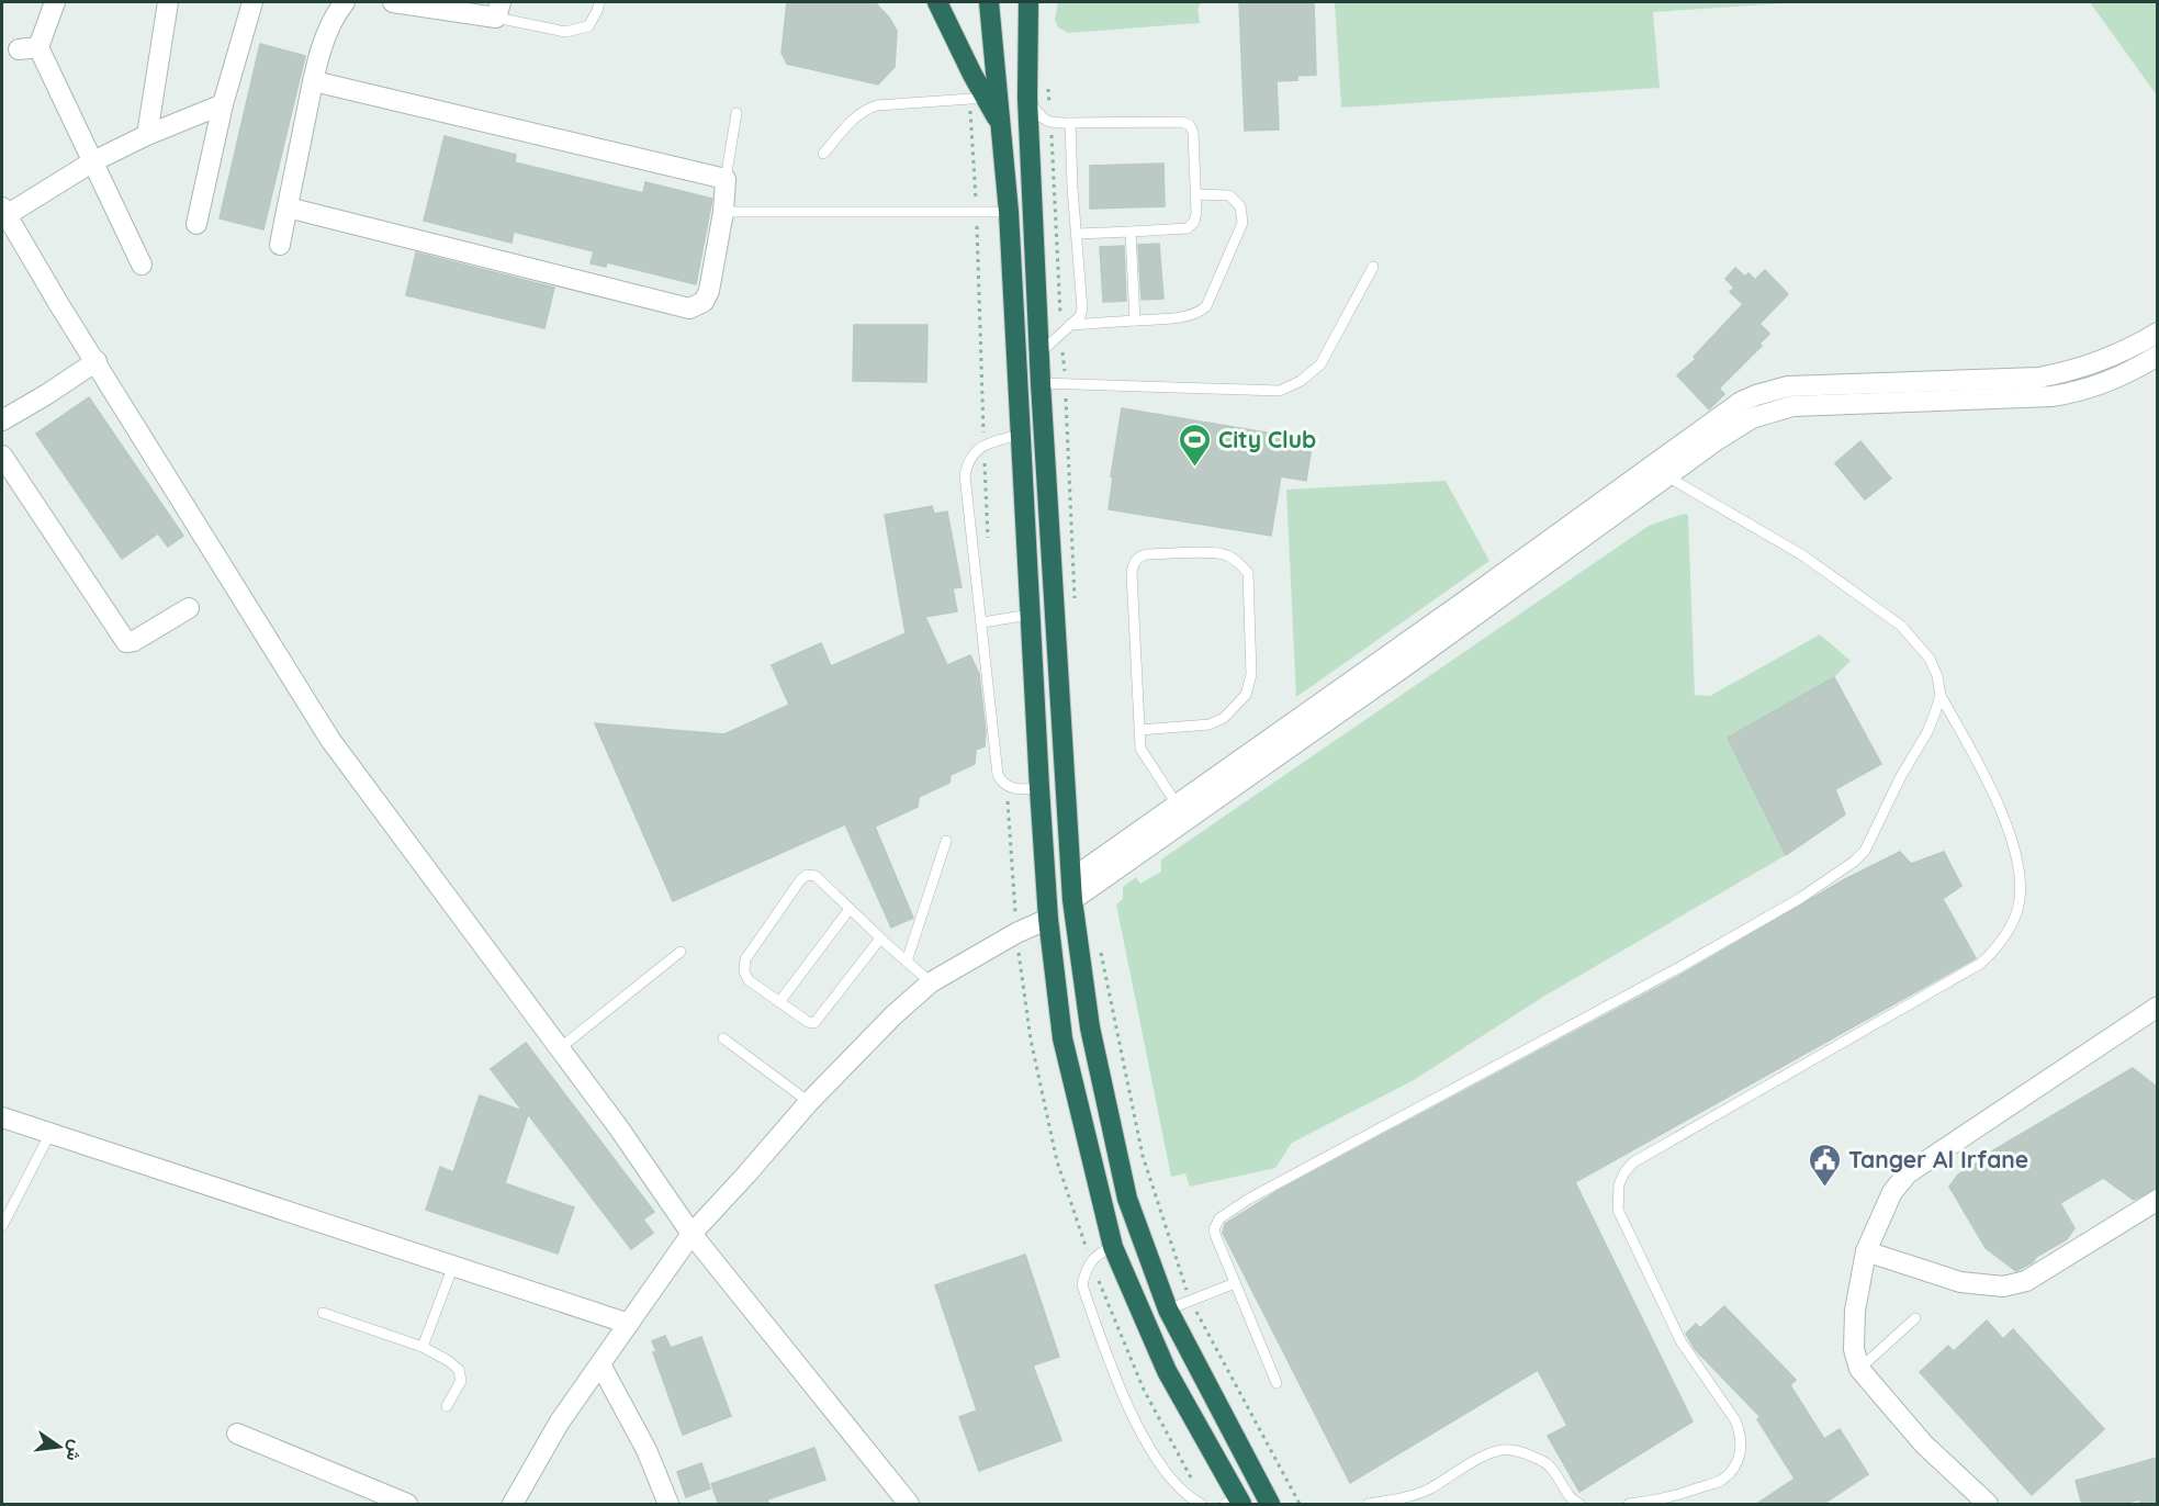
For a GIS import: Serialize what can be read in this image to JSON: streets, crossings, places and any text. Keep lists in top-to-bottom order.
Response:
{
  "places": {
    "sports": ["City Club"],
    "public building": ["Tanger Al Irfane"]
  },
  "north": "right"
}
